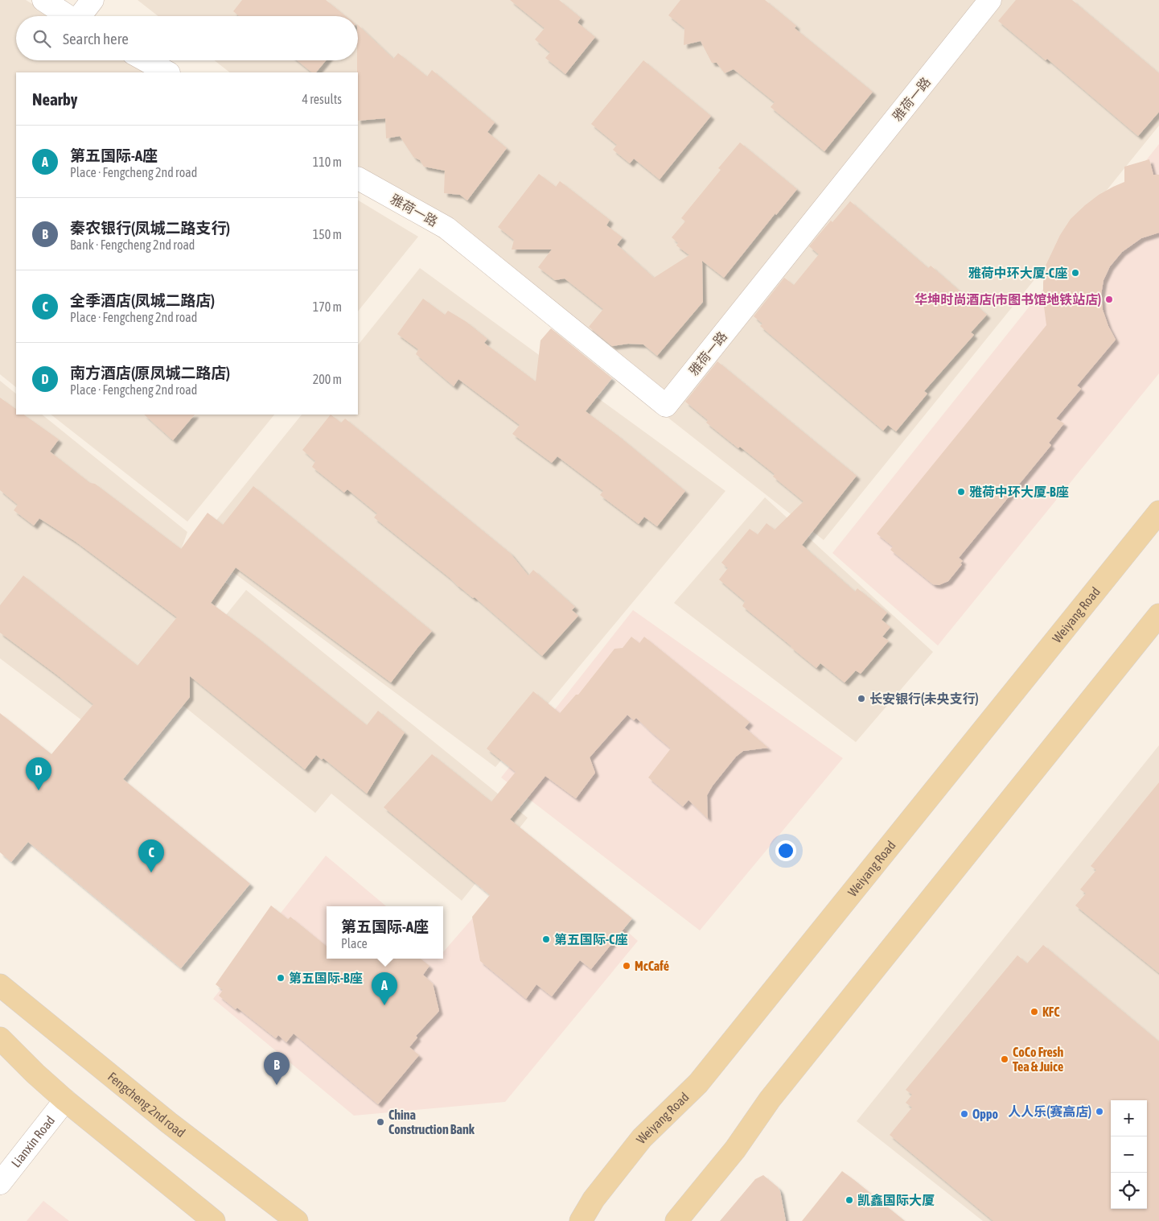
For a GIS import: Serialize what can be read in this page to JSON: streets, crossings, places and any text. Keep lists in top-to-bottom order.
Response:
{
  "streets": {
    "main road": ["Weiyang Road", "Fengcheng 2nd road"],
    "street": ["雅荷一路", "Lianxin Road"]
  },
  "places": [
    "雅荷中环大厦-C座",
    "华坤时尚酒店(市图书馆地铁站店)",
    "雅荷中环大厦-B座",
    "长安银行(未央支行)",
    "第五国际-C座",
    "McCafé",
    "第五国际-B座",
    "KFC",
    "CoCo Fresh Tea & Juice",
    "人人乐(赛高店)",
    "Oppo",
    "China Construction Bank",
    "凯鑫国际大厦"
  ],
  "page": {
    "search": "Search here",
    "heading": ["Nearby", "4 results"],
    "list": [
      {
        "mark": "A",
        "name": "第五国际-A座",
        "note": "Place · Fengcheng 2nd road",
        "value": "110 m"
      },
      {
        "mark": "B",
        "name": "秦农银行(凤城二路支行)",
        "note": "Bank · Fengcheng 2nd road",
        "value": "150 m"
      },
      {
        "mark": "C",
        "name": "全季酒店(凤城二路店)",
        "note": "Place · Fengcheng 2nd road",
        "value": "170 m"
      },
      {
        "mark": "D",
        "name": "南方酒店(原凤城二路店)",
        "note": "Place · Fengcheng 2nd road",
        "value": "200 m"
      }
    ],
    "pins": [
      "D",
      "C",
      "A",
      "B"
    ],
    "popup": ["第五国际-A座", "Place"],
    "map_buttons": ["+", "−"]
  }
}
